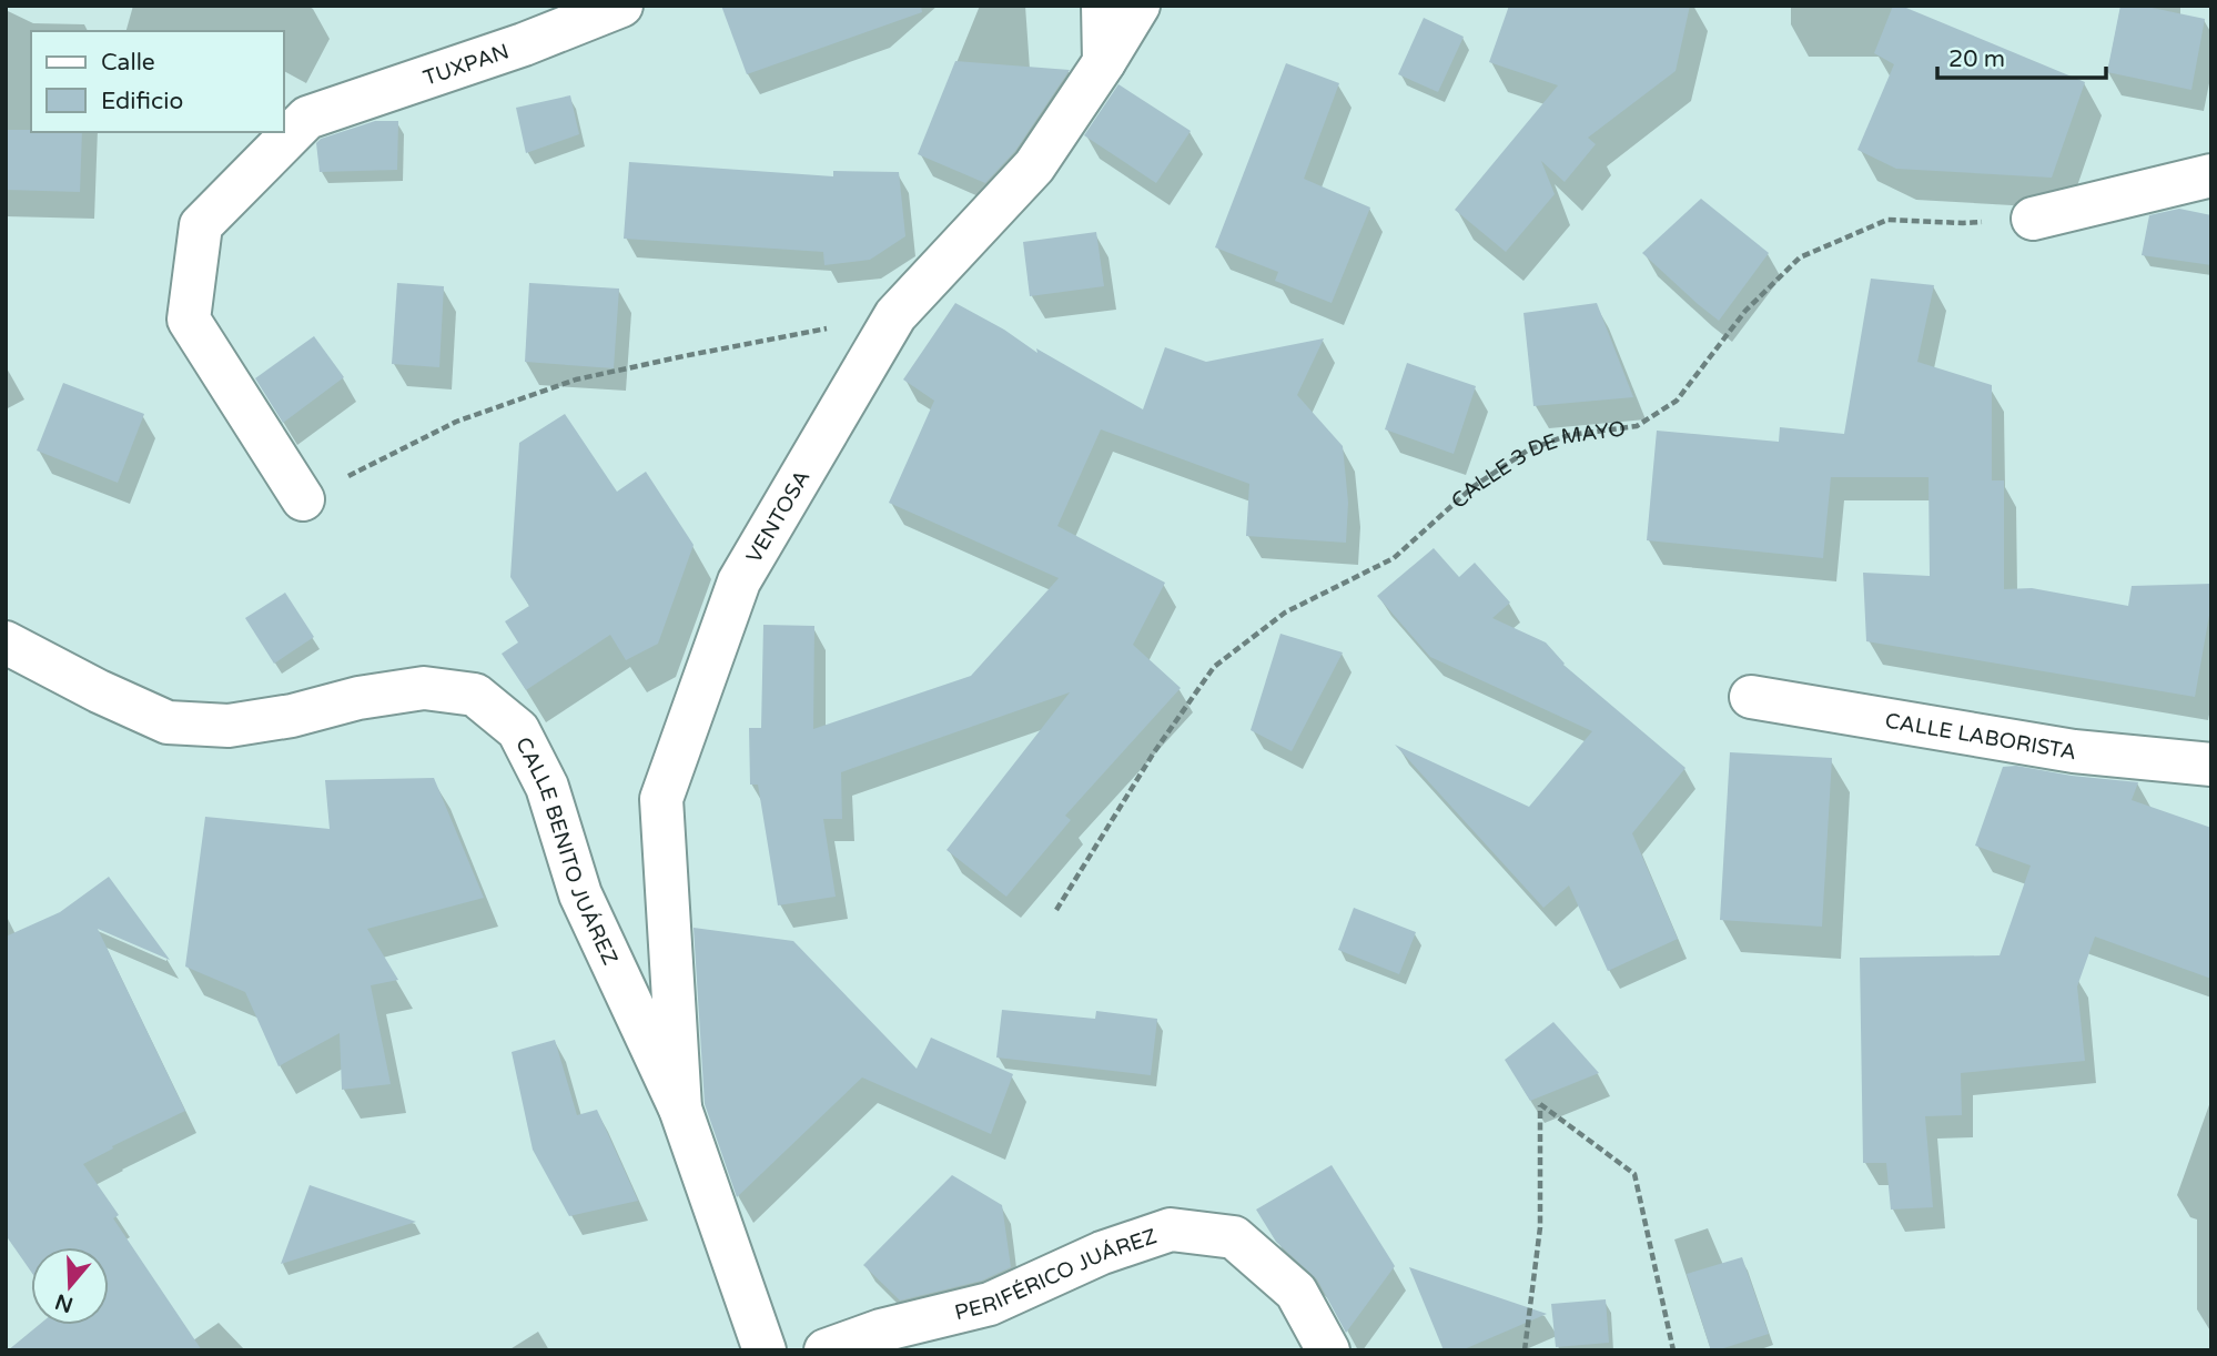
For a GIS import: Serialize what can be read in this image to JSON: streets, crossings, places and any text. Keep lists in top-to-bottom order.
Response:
{
  "streets": {
    "street": [
      "TUXPAN",
      "VENTOSA",
      "CALLE LABORISTA",
      "CALLE BENITO JUÁREZ",
      "PERIFÉRICO JUÁREZ"
    ],
    "path": ["CALLE 3 DE MAYO"]
  },
  "crossings": [
    ["VENTOSA", "CALLE BENITO JUÁREZ"]
  ],
  "legend": ["Calle", "Edificio"],
  "scale_bar": "20 m",
  "north": "bottom"
}
